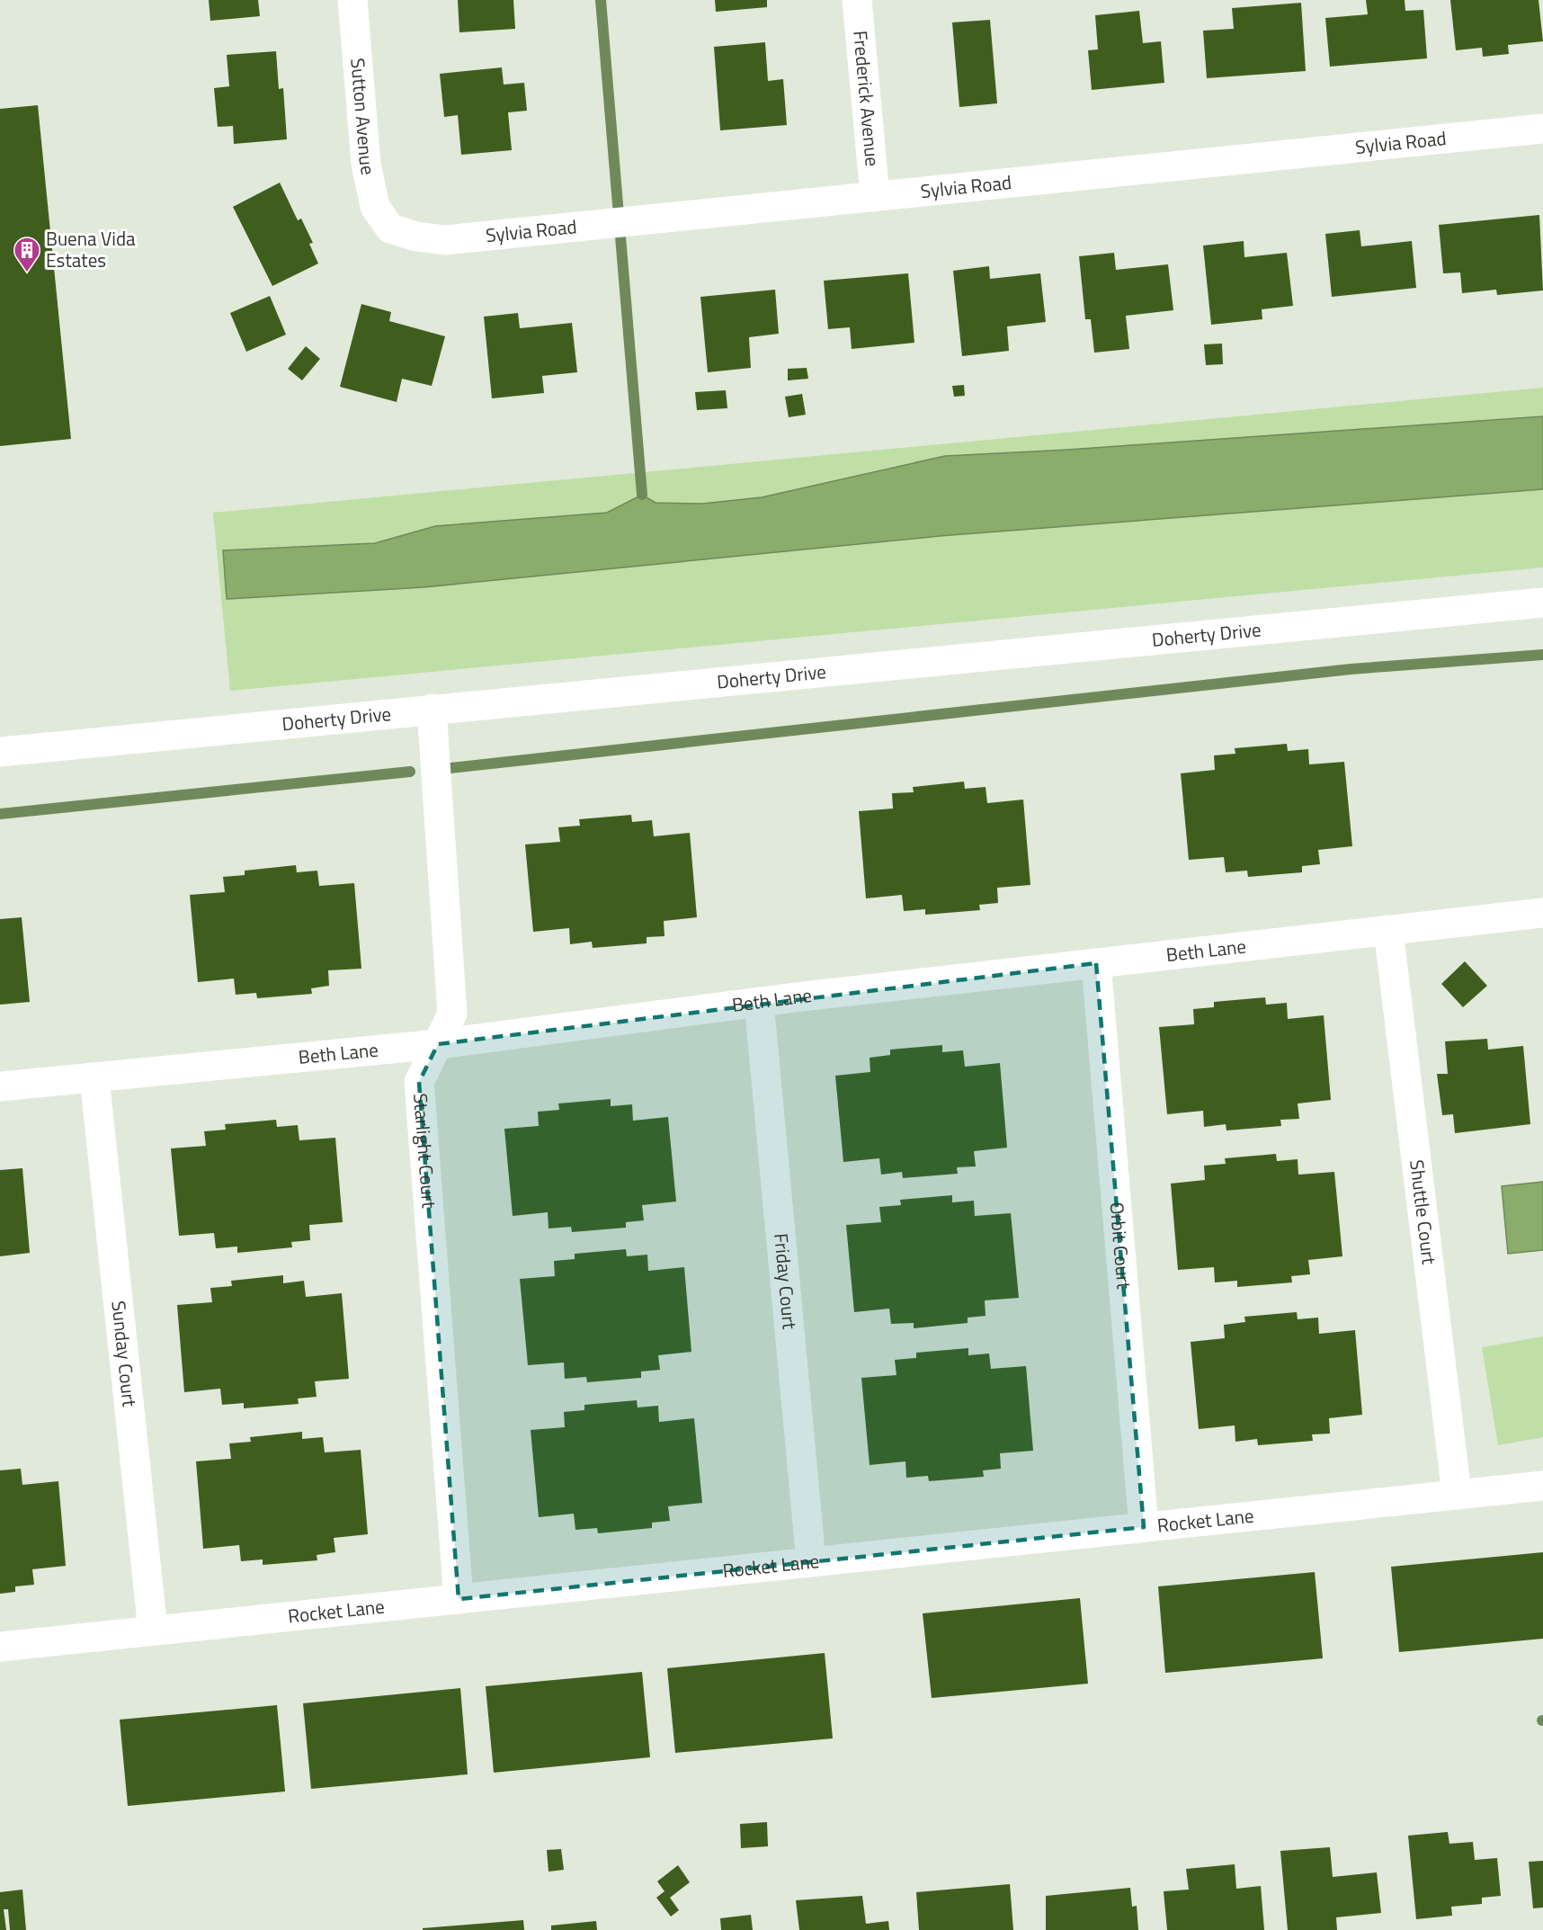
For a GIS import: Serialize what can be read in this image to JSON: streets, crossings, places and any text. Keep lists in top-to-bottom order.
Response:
{
  "streets": {
    "street": [
      "Frederick Avenue",
      "Sutton Avenue",
      "Sylvia Road",
      "Doherty Drive",
      "Beth Lane",
      "Starlight Court",
      "Shuttle Court",
      "Orbit Court",
      "Friday Court",
      "Sunday Court",
      "Rocket Lane"
    ]
  },
  "crossings": [
    ["Frederick Avenue", "Sylvia Road"],
    ["Sutton Avenue", "Sylvia Road"],
    ["Doherty Drive", "Starlight Court"],
    ["Beth Lane", "Starlight Court"],
    ["Beth Lane", "Shuttle Court"],
    ["Beth Lane", "Orbit Court"],
    ["Beth Lane", "Friday Court"],
    ["Beth Lane", "Sunday Court"],
    ["Starlight Court", "Rocket Lane"],
    ["Shuttle Court", "Rocket Lane"],
    ["Orbit Court", "Rocket Lane"],
    ["Friday Court", "Rocket Lane"],
    ["Sunday Court", "Rocket Lane"]
  ],
  "places": {
    "building": ["Buena Vida Estates"]
  }
}
